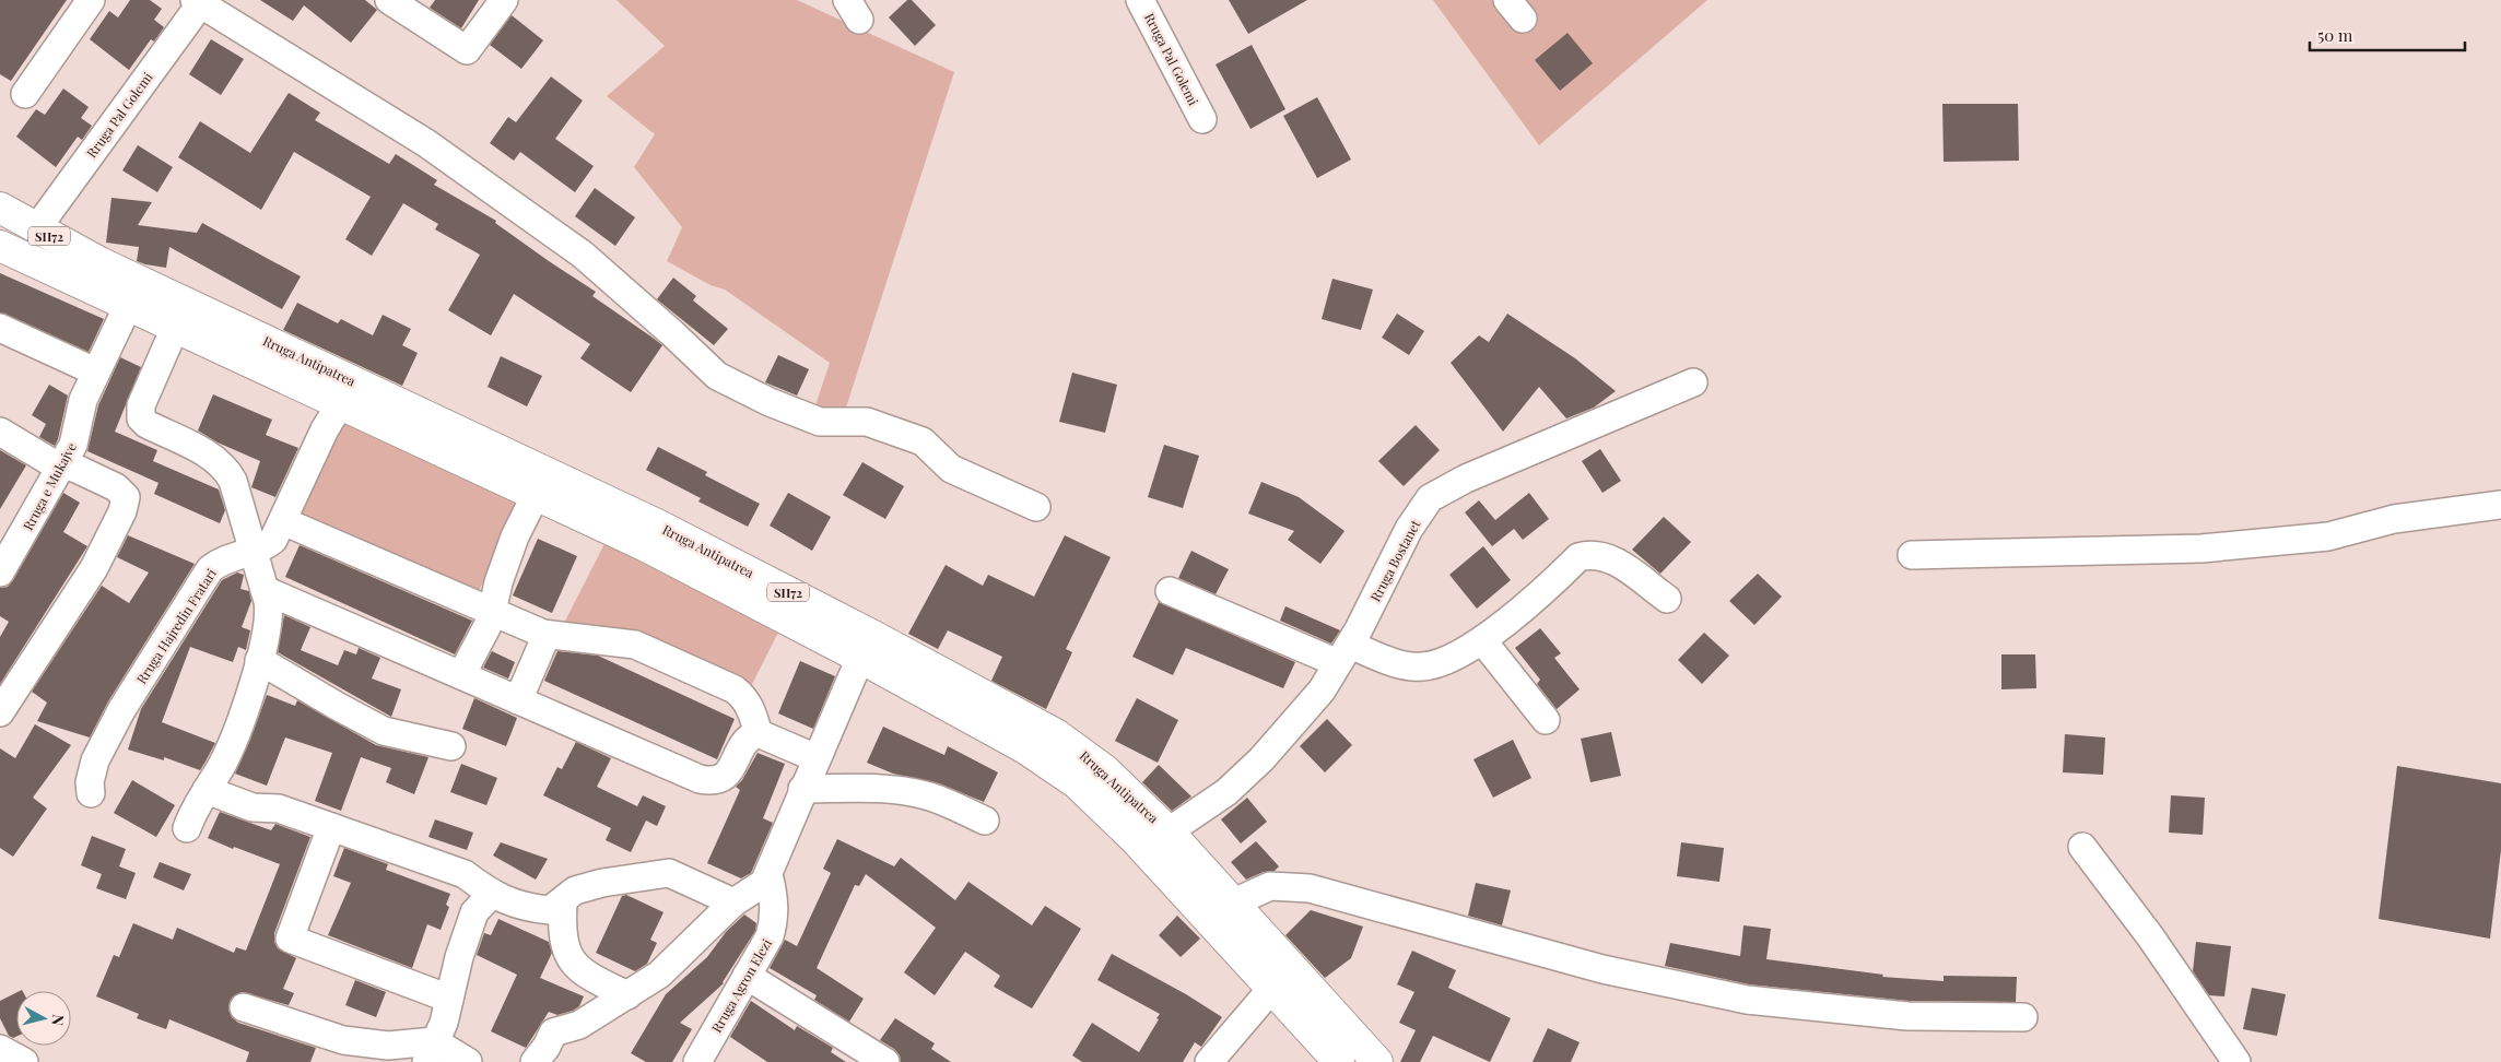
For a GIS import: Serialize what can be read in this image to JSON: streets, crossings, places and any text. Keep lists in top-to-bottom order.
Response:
{
  "streets": {
    "main road": ["SH72", "Rruga Antipatrea"],
    "street": [
      "Rruga Pal Golemi",
      "Rruga e Mukajve",
      "Rruga Bostanet",
      "Rruga Hajredin Fratari",
      "Rruga Agron Elezi"
    ]
  },
  "crossings": [
    ["Rruga Pal Golemi", "Rruga Antipatrea"],
    ["Rruga Antipatrea", "Rruga e Mukajve"],
    ["Rruga Antipatrea", "Rruga Bostanet"],
    ["Rruga Antipatrea", "Rruga Hajredin Fratari"]
  ],
  "scale_bar": "50 m",
  "north": "right"
}
